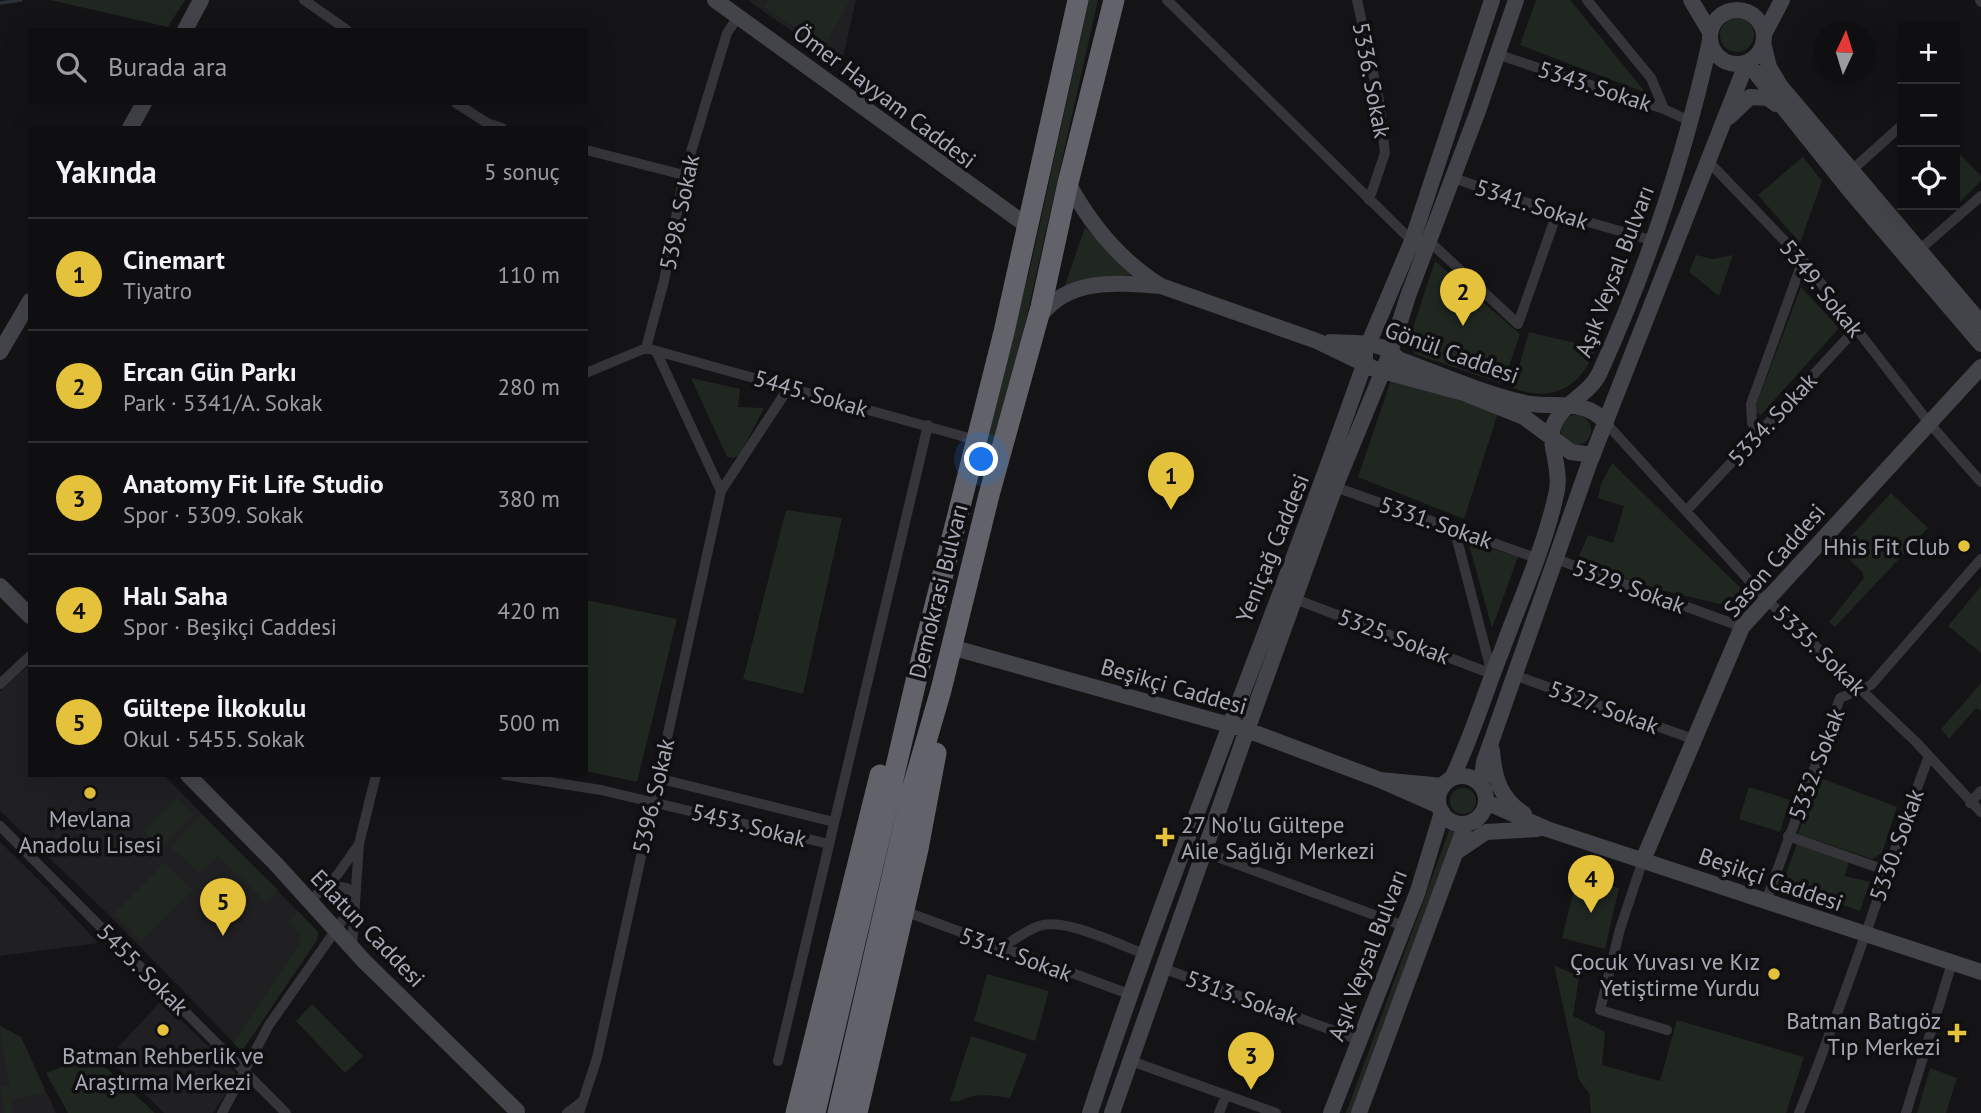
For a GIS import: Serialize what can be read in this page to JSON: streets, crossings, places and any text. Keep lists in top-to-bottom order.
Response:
{
  "streets": {
    "highway": ["Demokrasi Bulvarı"],
    "street": [
      "5336. Sokak",
      "5343. Sokak",
      "Ömer Hayyam Caddesi",
      "5341. Sokak",
      "5398. Sokak",
      "Aşık Veysal Bulvarı",
      "5349. Sokak",
      "Gönül Caddesi",
      "5445. Sokak",
      "5334. Sokak",
      "5331. Sokak",
      "Yeniçağ Caddesi",
      "Sason Caddesi",
      "5329. Sokak",
      "5325. Sokak",
      "5335. Sokak",
      "Beşikçi Caddesi",
      "5327. Sokak",
      "5332. Sokak",
      "5396. Sokak",
      "5453. Sokak",
      "5330. Sokak",
      "Eflatun Caddesi",
      "5311. Sokak",
      "5455. Sokak",
      "5313. Sokak"
    ]
  },
  "crossings": [
    ["5343. Sokak", "Aşık Veysal Bulvarı"],
    ["5343. Sokak", "Yeniçağ Caddesi"],
    ["Ömer Hayyam Caddesi", "5398. Sokak"],
    ["Ömer Hayyam Caddesi", "Demokrasi Bulvarı"],
    ["5341. Sokak", "Aşık Veysal Bulvarı"],
    ["5341. Sokak", "Yeniçağ Caddesi"],
    ["5398. Sokak", "5445. Sokak"],
    ["Aşık Veysal Bulvarı", "5349. Sokak"],
    ["Aşık Veysal Bulvarı", "Gönül Caddesi"],
    ["Aşık Veysal Bulvarı", "5331. Sokak"],
    ["Aşık Veysal Bulvarı", "5329. Sokak"],
    ["Aşık Veysal Bulvarı", "5325. Sokak"],
    ["Aşık Veysal Bulvarı", "5335. Sokak"],
    ["Aşık Veysal Bulvarı", "Beşikçi Caddesi"],
    ["Aşık Veysal Bulvarı", "5327. Sokak"],
    ["Aşık Veysal Bulvarı", "5313. Sokak"],
    ["5349. Sokak", "5334. Sokak"],
    ["5349. Sokak", "Sason Caddesi"],
    ["Gönül Caddesi", "Yeniçağ Caddesi"],
    ["Gönül Caddesi", "5335. Sokak"],
    ["5445. Sokak", "Demokrasi Bulvarı"],
    ["5334. Sokak", "5335. Sokak"],
    ["5331. Sokak", "Yeniçağ Caddesi"],
    ["Yeniçağ Caddesi", "5325. Sokak"],
    ["Yeniçağ Caddesi", "Beşikçi Caddesi"],
    ["Yeniçağ Caddesi", "5311. Sokak"],
    ["Yeniçağ Caddesi", "5313. Sokak"],
    ["Sason Caddesi", "5329. Sokak"],
    ["Sason Caddesi", "5335. Sokak"],
    ["Sason Caddesi", "Beşikçi Caddesi"],
    ["Sason Caddesi", "5327. Sokak"],
    ["Demokrasi Bulvarı", "Beşikçi Caddesi"],
    ["5335. Sokak", "5332. Sokak"],
    ["5335. Sokak", "5330. Sokak"],
    ["Beşikçi Caddesi", "5332. Sokak"],
    ["Beşikçi Caddesi", "5330. Sokak"],
    ["5396. Sokak", "5453. Sokak"]
  ],
  "places": {
    "other": [
      "Hhis Fit Club",
      "Mevlana Anadolu Lisesi",
      "Çocuk Yuvası ve Kız Yetiştirme Yurdu",
      "Batman Rehberlik ve Araştırma Merkezi"
    ],
    "health": ["27 No'lu Gültepe Aile Sağlığı Merkezi", "Batman Batıgöz Tıp Merkezi"]
  },
  "north": "top",
  "page": {
    "map_buttons": ["+", "−"],
    "search": "Burada ara",
    "heading": ["Yakında", "5 sonuç"],
    "list": [
      {
        "mark": "1",
        "name": "Cinemart",
        "note": "Tiyatro",
        "value": "110 m"
      },
      {
        "mark": "2",
        "name": "Ercan Gün Parkı",
        "note": "Park · 5341/A. Sokak",
        "value": "280 m"
      },
      {
        "mark": "3",
        "name": "Anatomy Fit Life Studio",
        "note": "Spor · 5309. Sokak",
        "value": "380 m"
      },
      {
        "mark": "4",
        "name": "Halı Saha",
        "note": "Spor · Beşikçi Caddesi",
        "value": "420 m"
      },
      {
        "mark": "5",
        "name": "Gültepe İlkokulu",
        "note": "Okul · 5455. Sokak",
        "value": "500 m"
      }
    ],
    "pins": [
      "2",
      "1",
      "4",
      "5",
      "3"
    ]
  }
}
